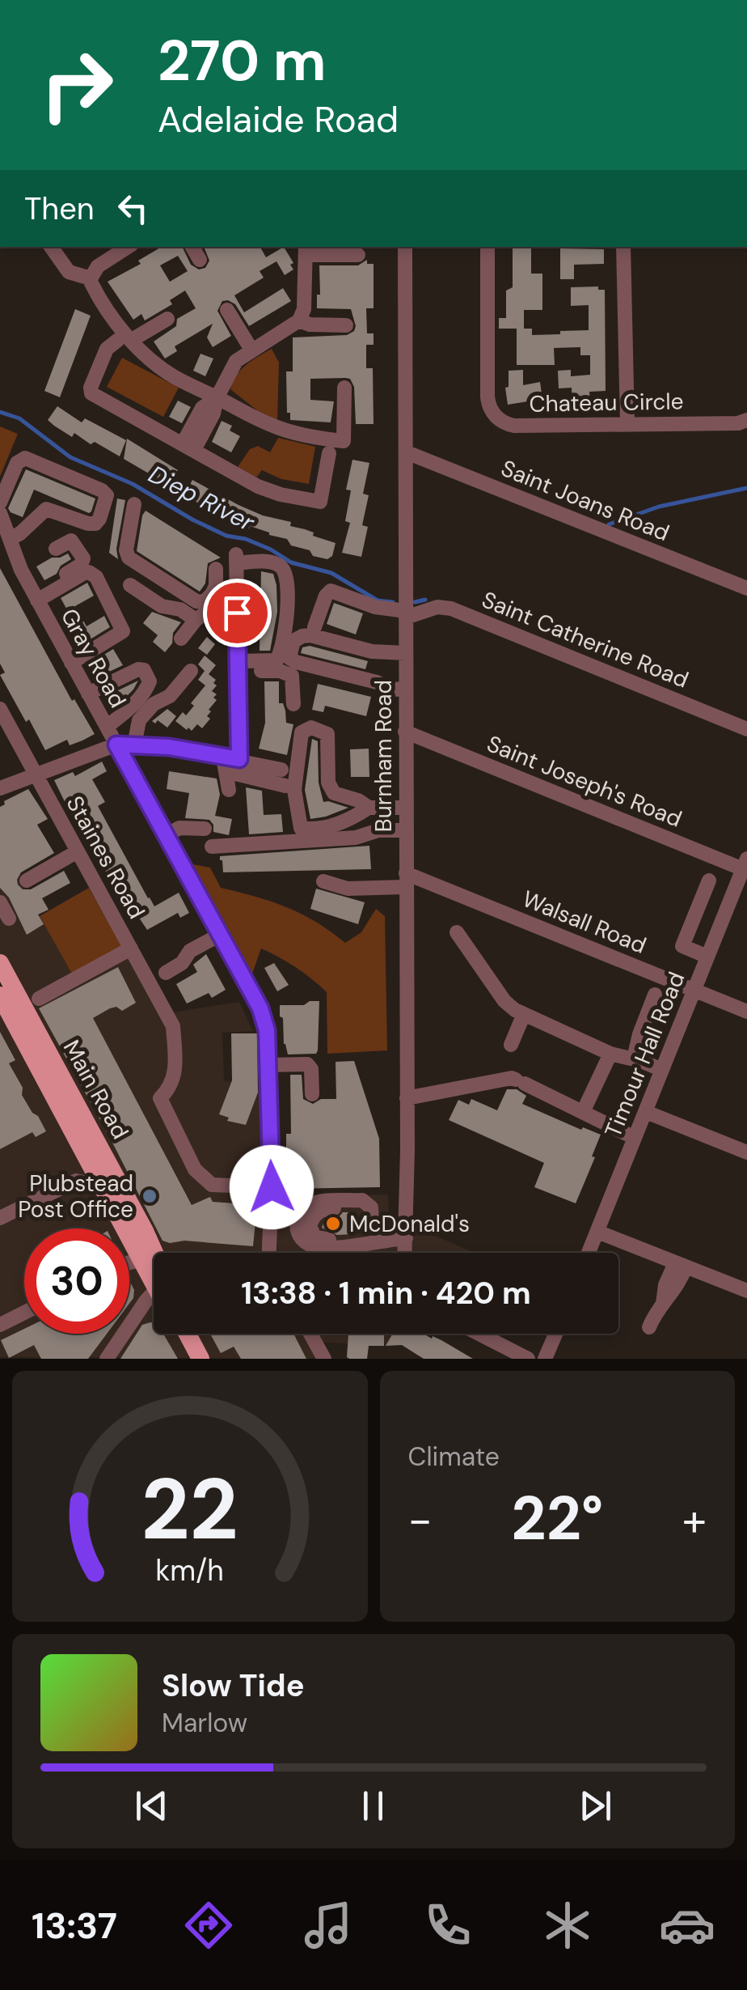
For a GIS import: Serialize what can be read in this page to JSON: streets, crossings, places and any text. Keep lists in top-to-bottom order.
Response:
{
  "streets": {
    "main road": ["Main Road"],
    "street": [
      "Chateau Circle",
      "Saint Joans Road",
      "Saint Catherine Road",
      "Gray Road",
      "Burnham Road",
      "Saint Joseph's Road",
      "Staines Road",
      "Walsall Road",
      "Timour Hall Road"
    ]
  },
  "crossings": [
    ["Saint Joans Road", "Burnham Road"],
    ["Saint Catherine Road", "Burnham Road"],
    ["Gray Road", "Staines Road"],
    ["Burnham Road", "Saint Joseph's Road"],
    ["Burnham Road", "Walsall Road"],
    ["Saint Joseph's Road", "Timour Hall Road"],
    ["Walsall Road", "Timour Hall Road"]
  ],
  "water": ["Diep River"],
  "places": ["Plubstead Post Office", "McDonald's"],
  "page": {
    "turn": ["270 m", "Adelaide Road"],
    "then": "Then",
    "limit": "30",
    "trip": "13:38 · 1 min · 420 m",
    "tile": "Climate",
    "heat": ["−", "22°", "+"],
    "song": ["Slow Tide", "Marlow"],
    "tabs": "13:37",
    "gauge": ["22", "km/h"]
  }
}
